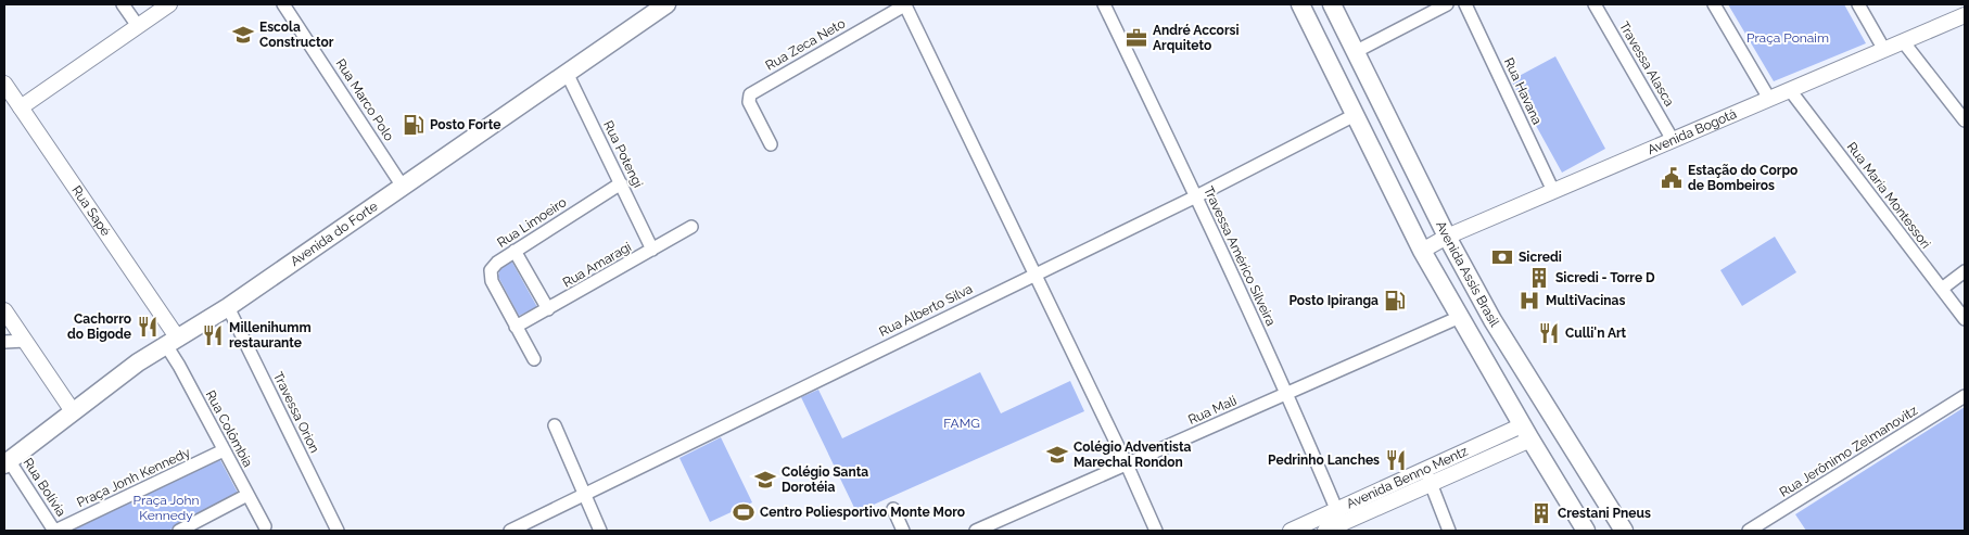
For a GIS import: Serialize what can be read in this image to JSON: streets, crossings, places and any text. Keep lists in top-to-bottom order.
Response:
{
  "streets": {
    "main road": ["Avenida do Forte", "Avenida Assis Brasil"],
    "street": [
      "Rua Zeca Neto",
      "Travessa Alasca",
      "Rua Havana",
      "Rua Marco Polo",
      "Avenida Bogotá",
      "Rua Potengi",
      "Rua Maria Montessori",
      "Rua Sapé",
      "Rua Limoeiro",
      "Travessa Américo Silveira",
      "Rua Amaragi",
      "Rua Alberto Silva",
      "Rua Mali",
      "Travessa Orion",
      "Rua Colômbia",
      "Rua Jerônimo Zelmanovitz",
      "Praça Jonh Kennedy",
      "Avenida Benno Mentz",
      "Rua Bolívia"
    ]
  },
  "crossings": [
    ["Travessa Alasca", "Avenida Bogotá"],
    ["Rua Havana", "Avenida Bogotá"],
    ["Rua Marco Polo", "Avenida do Forte"],
    ["Avenida Bogotá", "Rua Maria Montessori"],
    ["Avenida Bogotá", "Avenida Assis Brasil"],
    ["Rua Potengi", "Rua Limoeiro"],
    ["Rua Potengi", "Avenida do Forte"],
    ["Rua Potengi", "Rua Amaragi"],
    ["Rua Sapé", "Avenida do Forte"],
    ["Rua Sapé", "Rua Colômbia"],
    ["Rua Limoeiro", "Rua Amaragi"],
    ["Avenida do Forte", "Travessa Orion"],
    ["Avenida do Forte", "Rua Colômbia"],
    ["Avenida do Forte", "Rua Bolívia"],
    ["Travessa Américo Silveira", "Rua Alberto Silva"],
    ["Travessa Américo Silveira", "Rua Mali"],
    ["Travessa Américo Silveira", "Avenida Benno Mentz"],
    ["Avenida Assis Brasil", "Rua Alberto Silva"],
    ["Avenida Assis Brasil", "Rua Mali"],
    ["Avenida Assis Brasil", "Avenida Benno Mentz"],
    ["Rua Colômbia", "Praça Jonh Kennedy"],
    ["Praça Jonh Kennedy", "Rua Bolívia"]
  ],
  "parks": ["Praça Ponaim", "FAMG", "Praça John Kennedy"],
  "places": {
    "school or university": ["Escola Constructor", "Colégio Adventista Marechal Rondon", "Colégio Santa Dorotéia"],
    "office": ["André Accorsi Arquiteto"],
    "fuel station": ["Posto Forte", "Posto Ipiranga"],
    "public building": ["Estação do Corpo de Bombeiros"],
    "bank": ["Sicredi"],
    "building": ["Sicredi - Torre D", "Crestani Pneus"],
    "hospital": ["MultiVacinas"],
    "restaurant": [
      "Cachorro do Bigode",
      "Culli'n Art",
      "Millenihumm restaurante",
      "Pedrinho Lanches"
    ],
    "sports": ["Centro Poliesportivo Monte Moro"]
  }
}
